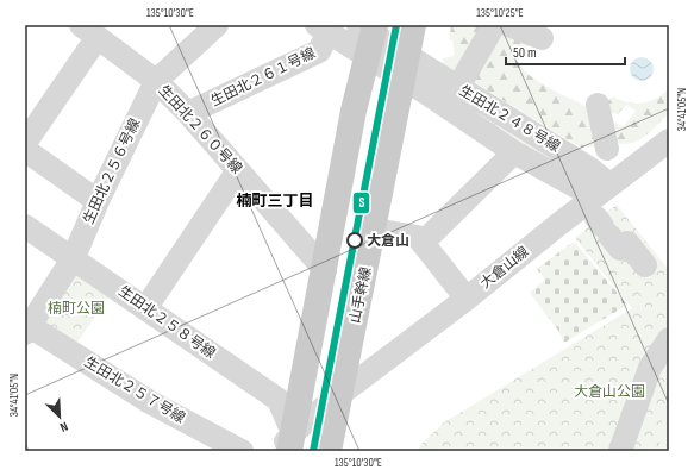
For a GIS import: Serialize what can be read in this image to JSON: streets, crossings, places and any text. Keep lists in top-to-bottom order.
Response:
{
  "streets": {
    "main road": ["山手幹線"],
    "street": [
      "生田北２６１号線",
      "生田北２４８号線",
      "生田北２６０号線",
      "生田北２５６号線",
      "大倉山線",
      "生田北２５８号線",
      "生田北２５７号線"
    ]
  },
  "crossings": [
    ["生田北２６１号線", "生田北２６０号線"],
    ["生田北２４８号線", "大倉山線"],
    ["生田北２４８号線", "山手幹線"],
    ["生田北２６０号線", "生田北２５６号線"],
    ["生田北２５６号線", "生田北２５８号線"],
    ["生田北２５６号線", "生田北２５７号線"],
    ["大倉山線", "山手幹線"],
    ["大倉山線", "生田北２５８号線"]
  ],
  "districts": ["楠町三丁目"],
  "parks": ["楠町公園", "大倉山公園"],
  "places": ["大倉山"],
  "lines": ["transit line S"],
  "scale_bar": "50 m",
  "north": "bottom right",
  "coordinates": ["135°10'30\"E", "135°10'25\"E", "34°41'05\"N"]
}
